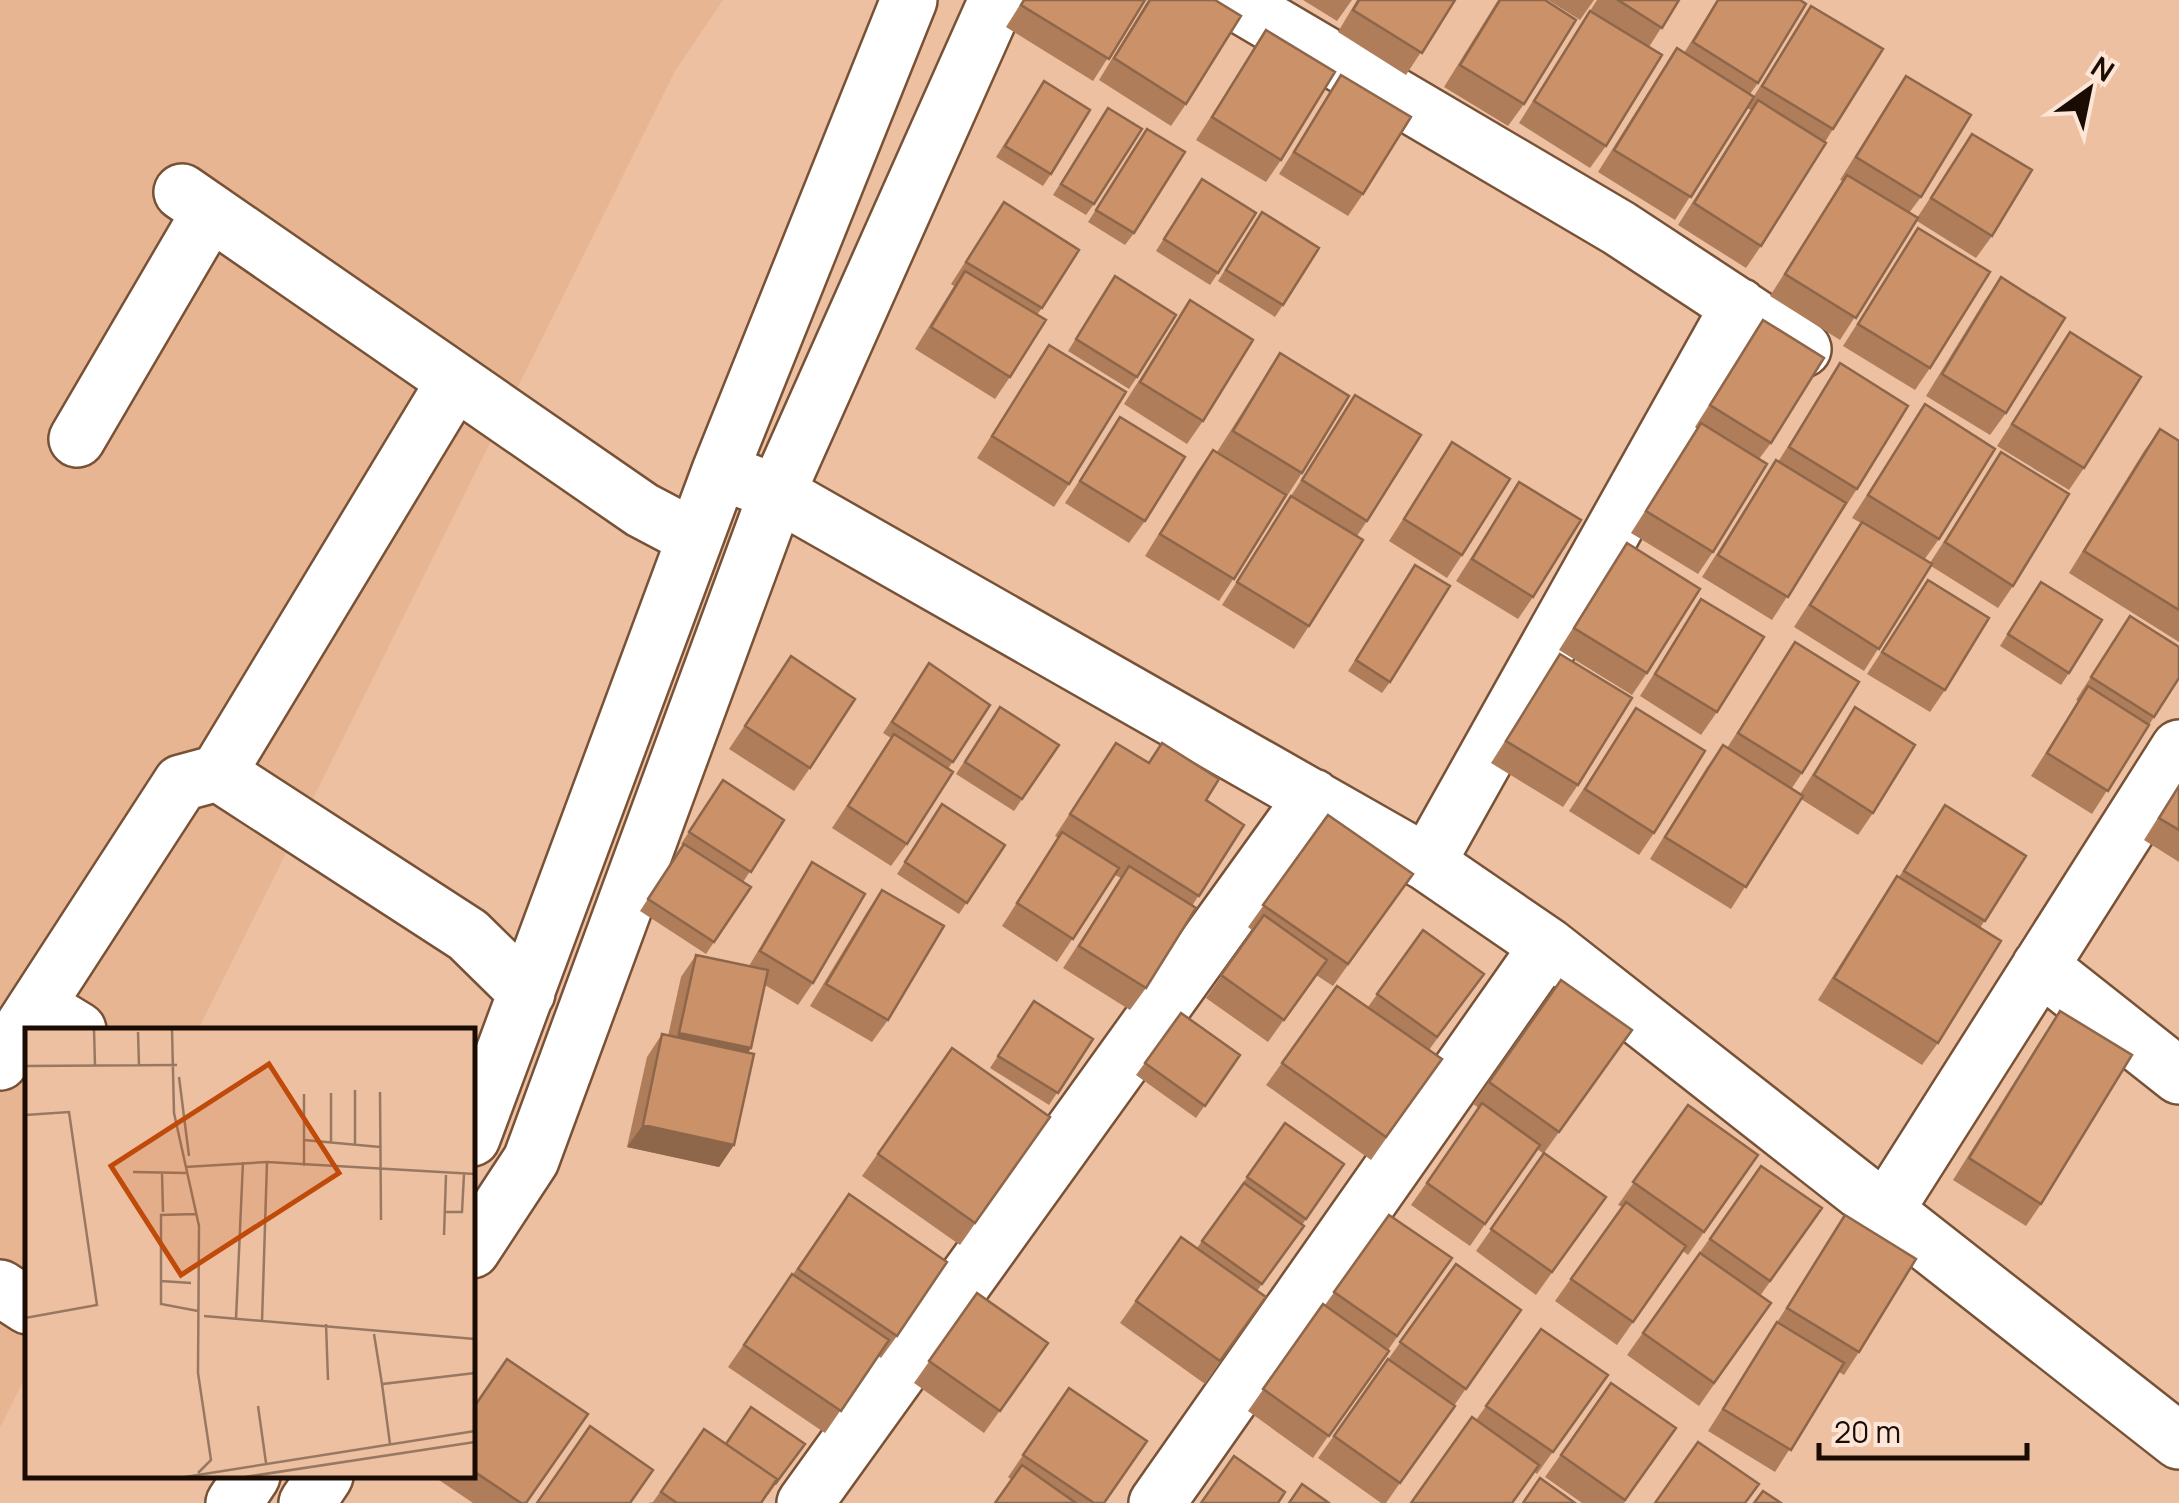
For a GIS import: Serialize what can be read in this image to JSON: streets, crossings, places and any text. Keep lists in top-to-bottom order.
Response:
{
  "scale_bar": "20 m",
  "north": "top right"
}
